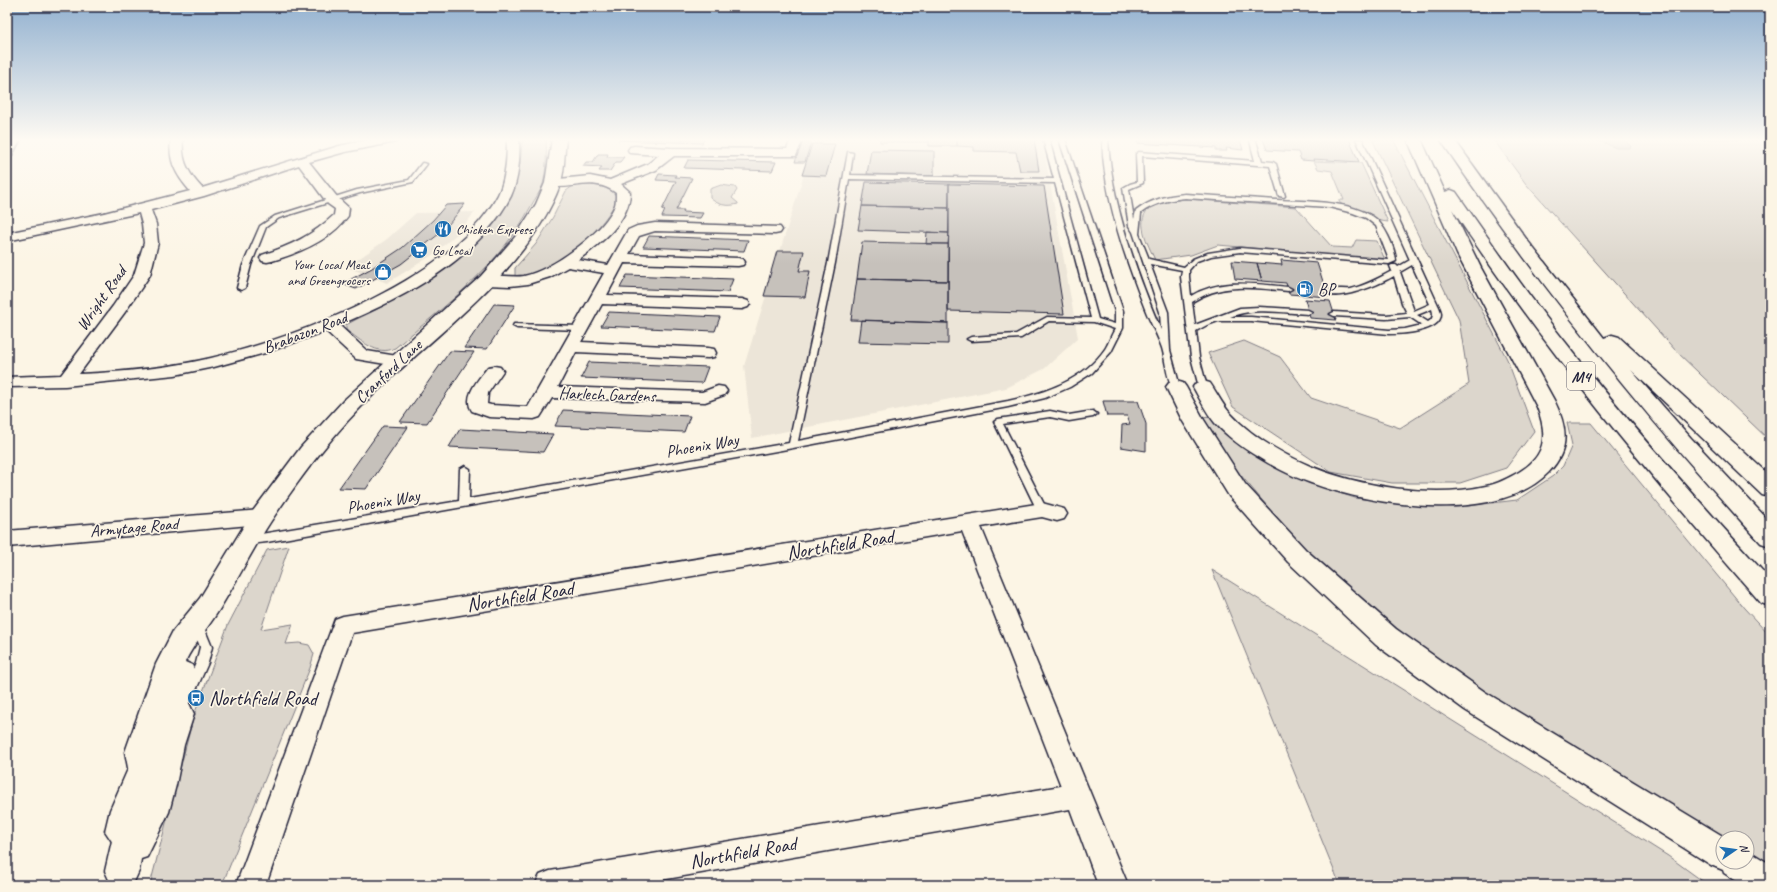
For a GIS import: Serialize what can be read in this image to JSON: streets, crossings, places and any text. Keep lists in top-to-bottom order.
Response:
{
  "streets": {
    "main road": ["Cranford Lane", "M4"],
    "street": [
      "Wright Road",
      "Brabazon Road",
      "Harlech Gardens",
      "Armytage Road",
      "Northfield Road"
    ],
    "lane": ["Phoenix Way"]
  },
  "crossings": [
    ["Wright Road", "Brabazon Road"],
    ["Cranford Lane", "Phoenix Way"],
    ["Cranford Lane", "Armytage Road"]
  ],
  "places": {
    "restaurant": ["Chicken Express"],
    "supermarket": ["Go Local"],
    "shop": ["Your Local Meat and Greengrocers"],
    "fuel station": ["BP"],
    "bus stop": ["Northfield Road"]
  },
  "north": "right"
}
